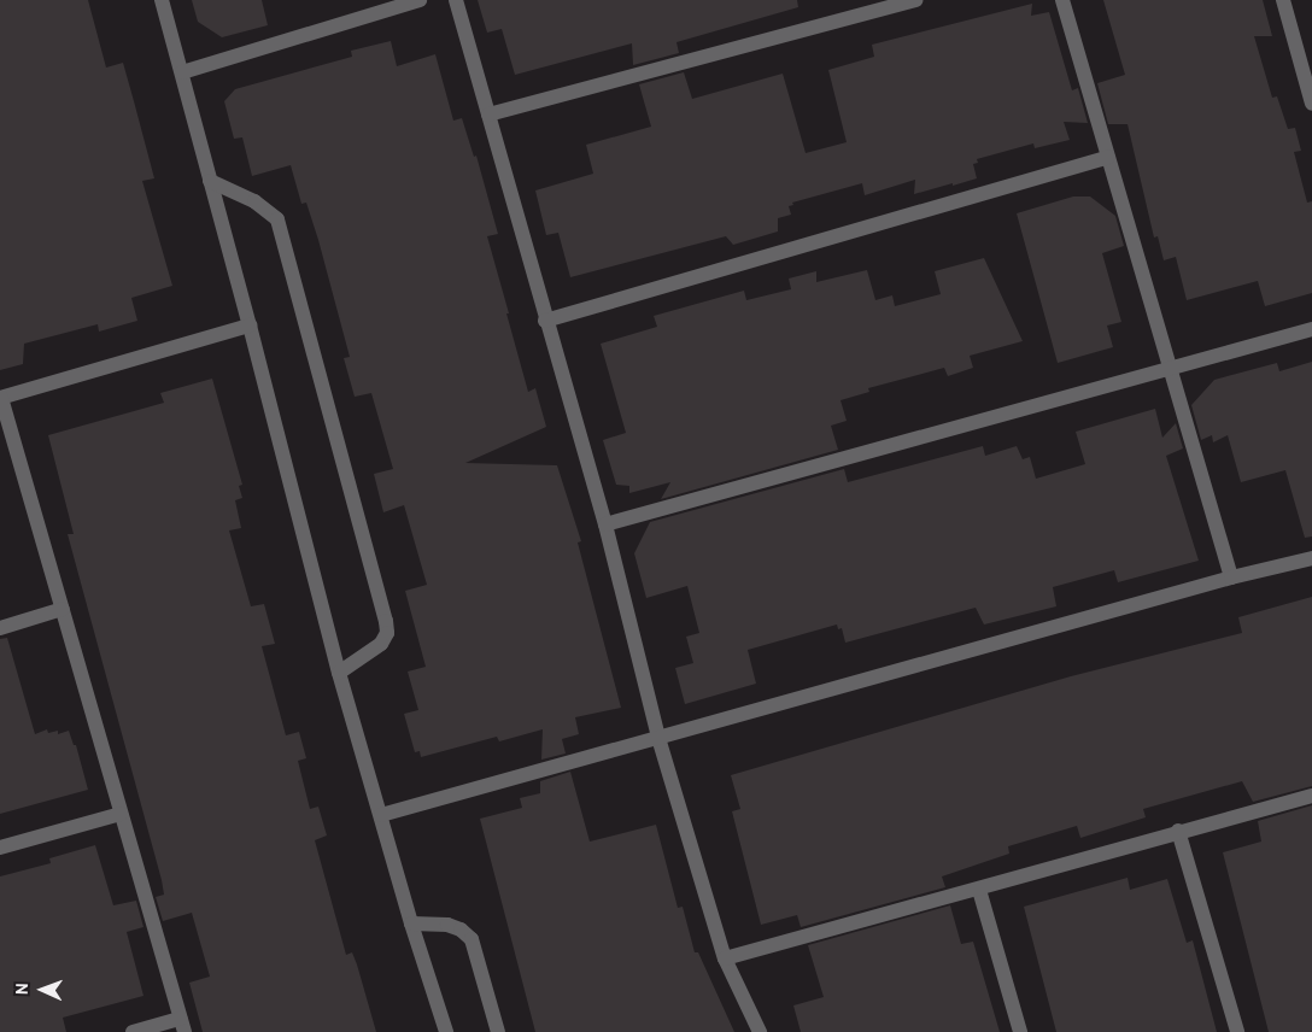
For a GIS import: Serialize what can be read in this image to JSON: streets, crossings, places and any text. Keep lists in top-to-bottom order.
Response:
{
  "north": "left"
}
